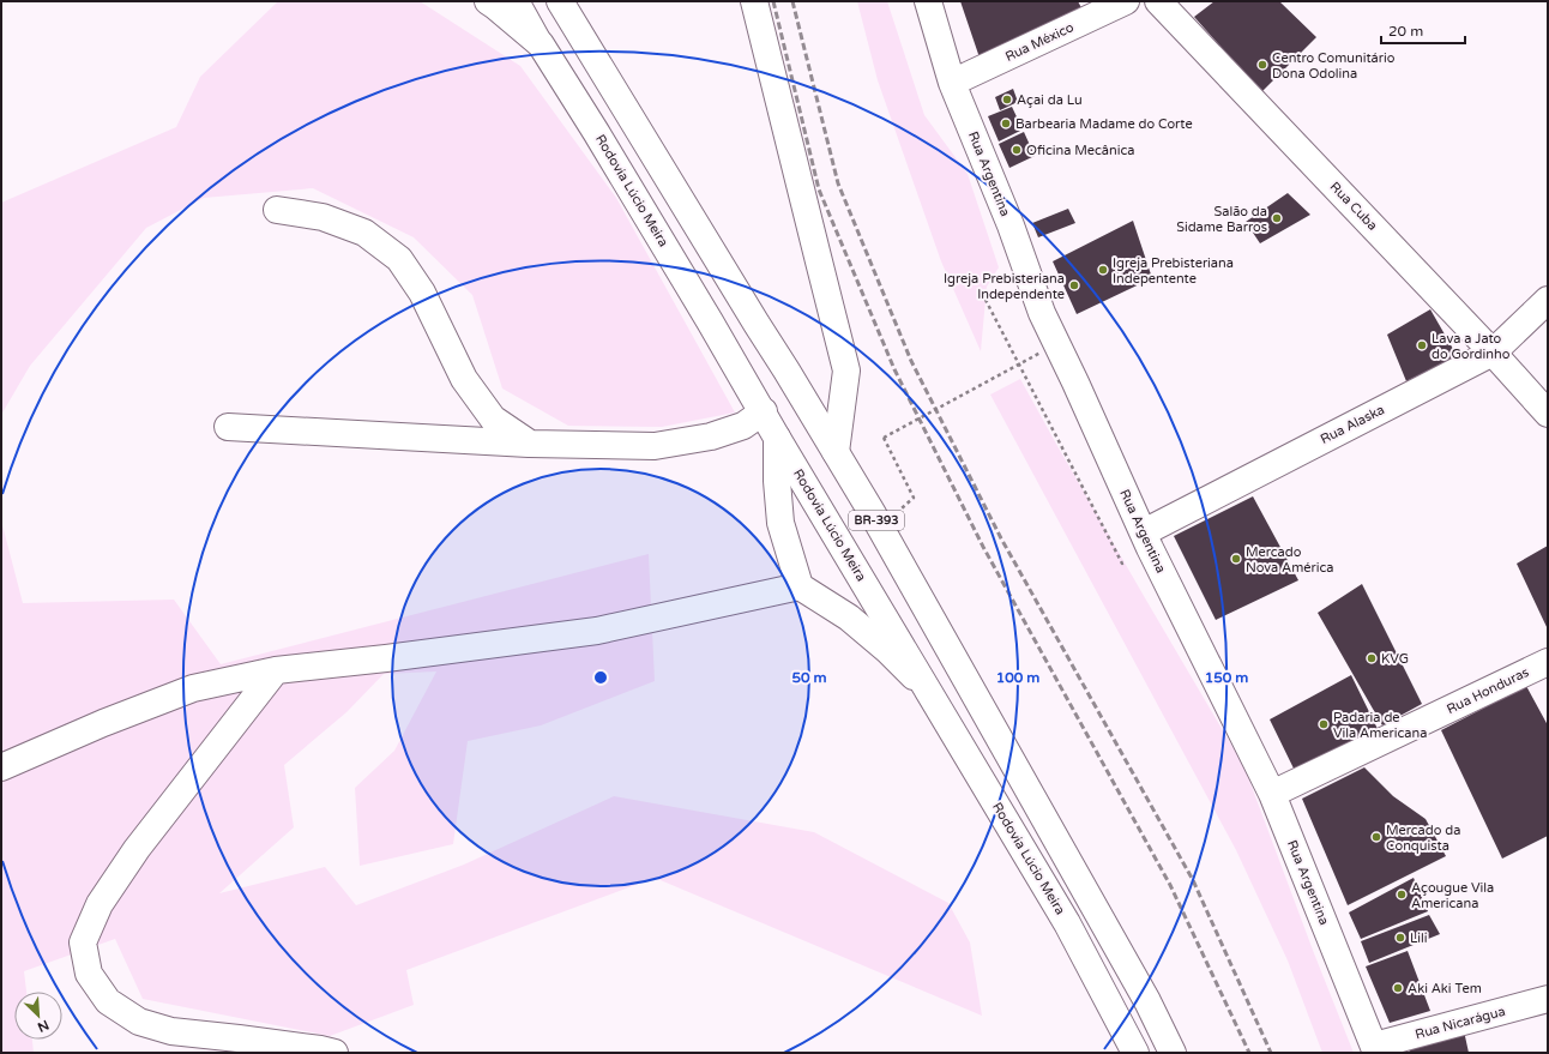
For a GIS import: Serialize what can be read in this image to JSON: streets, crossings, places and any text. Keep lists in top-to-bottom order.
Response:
{
  "streets": {
    "main road": [
      "Rua México",
      "Rua Argentina",
      "Rodovia Lúcio Meira",
      "Rua Cuba",
      "Rua Alaska",
      "BR-393",
      "Rua Honduras",
      "Rua Nicarágua"
    ]
  },
  "crossings": [
    ["Rua México", "Rua Argentina"],
    ["Rua Argentina", "Rua Alaska"],
    ["Rua Argentina", "Rua Honduras"],
    ["Rua Argentina", "Rua Nicarágua"],
    ["Rua Cuba", "Rua Alaska"]
  ],
  "places": [
    "Centro Comunitário Dona Odolina",
    "Açai da Lu",
    "Barbearia Madame do Corte",
    "Oficina Mecânica",
    "Salão da Sidame Barros",
    "Igreja Prebisteriana Indepentente",
    "Igreja Prebisteriana Independente",
    "Lava a Jato do Gordinho",
    "Mercado Nova América",
    "KVG",
    "Padaria de Vila Americana",
    "Mercado da Conquista",
    "Açougue Vila Americana",
    "Lili",
    "Aki Aki Tem"
  ],
  "scale_bar": "20 m",
  "north": "bottom right",
  "rings": ["50 m", "100 m", "150 m"]
}
